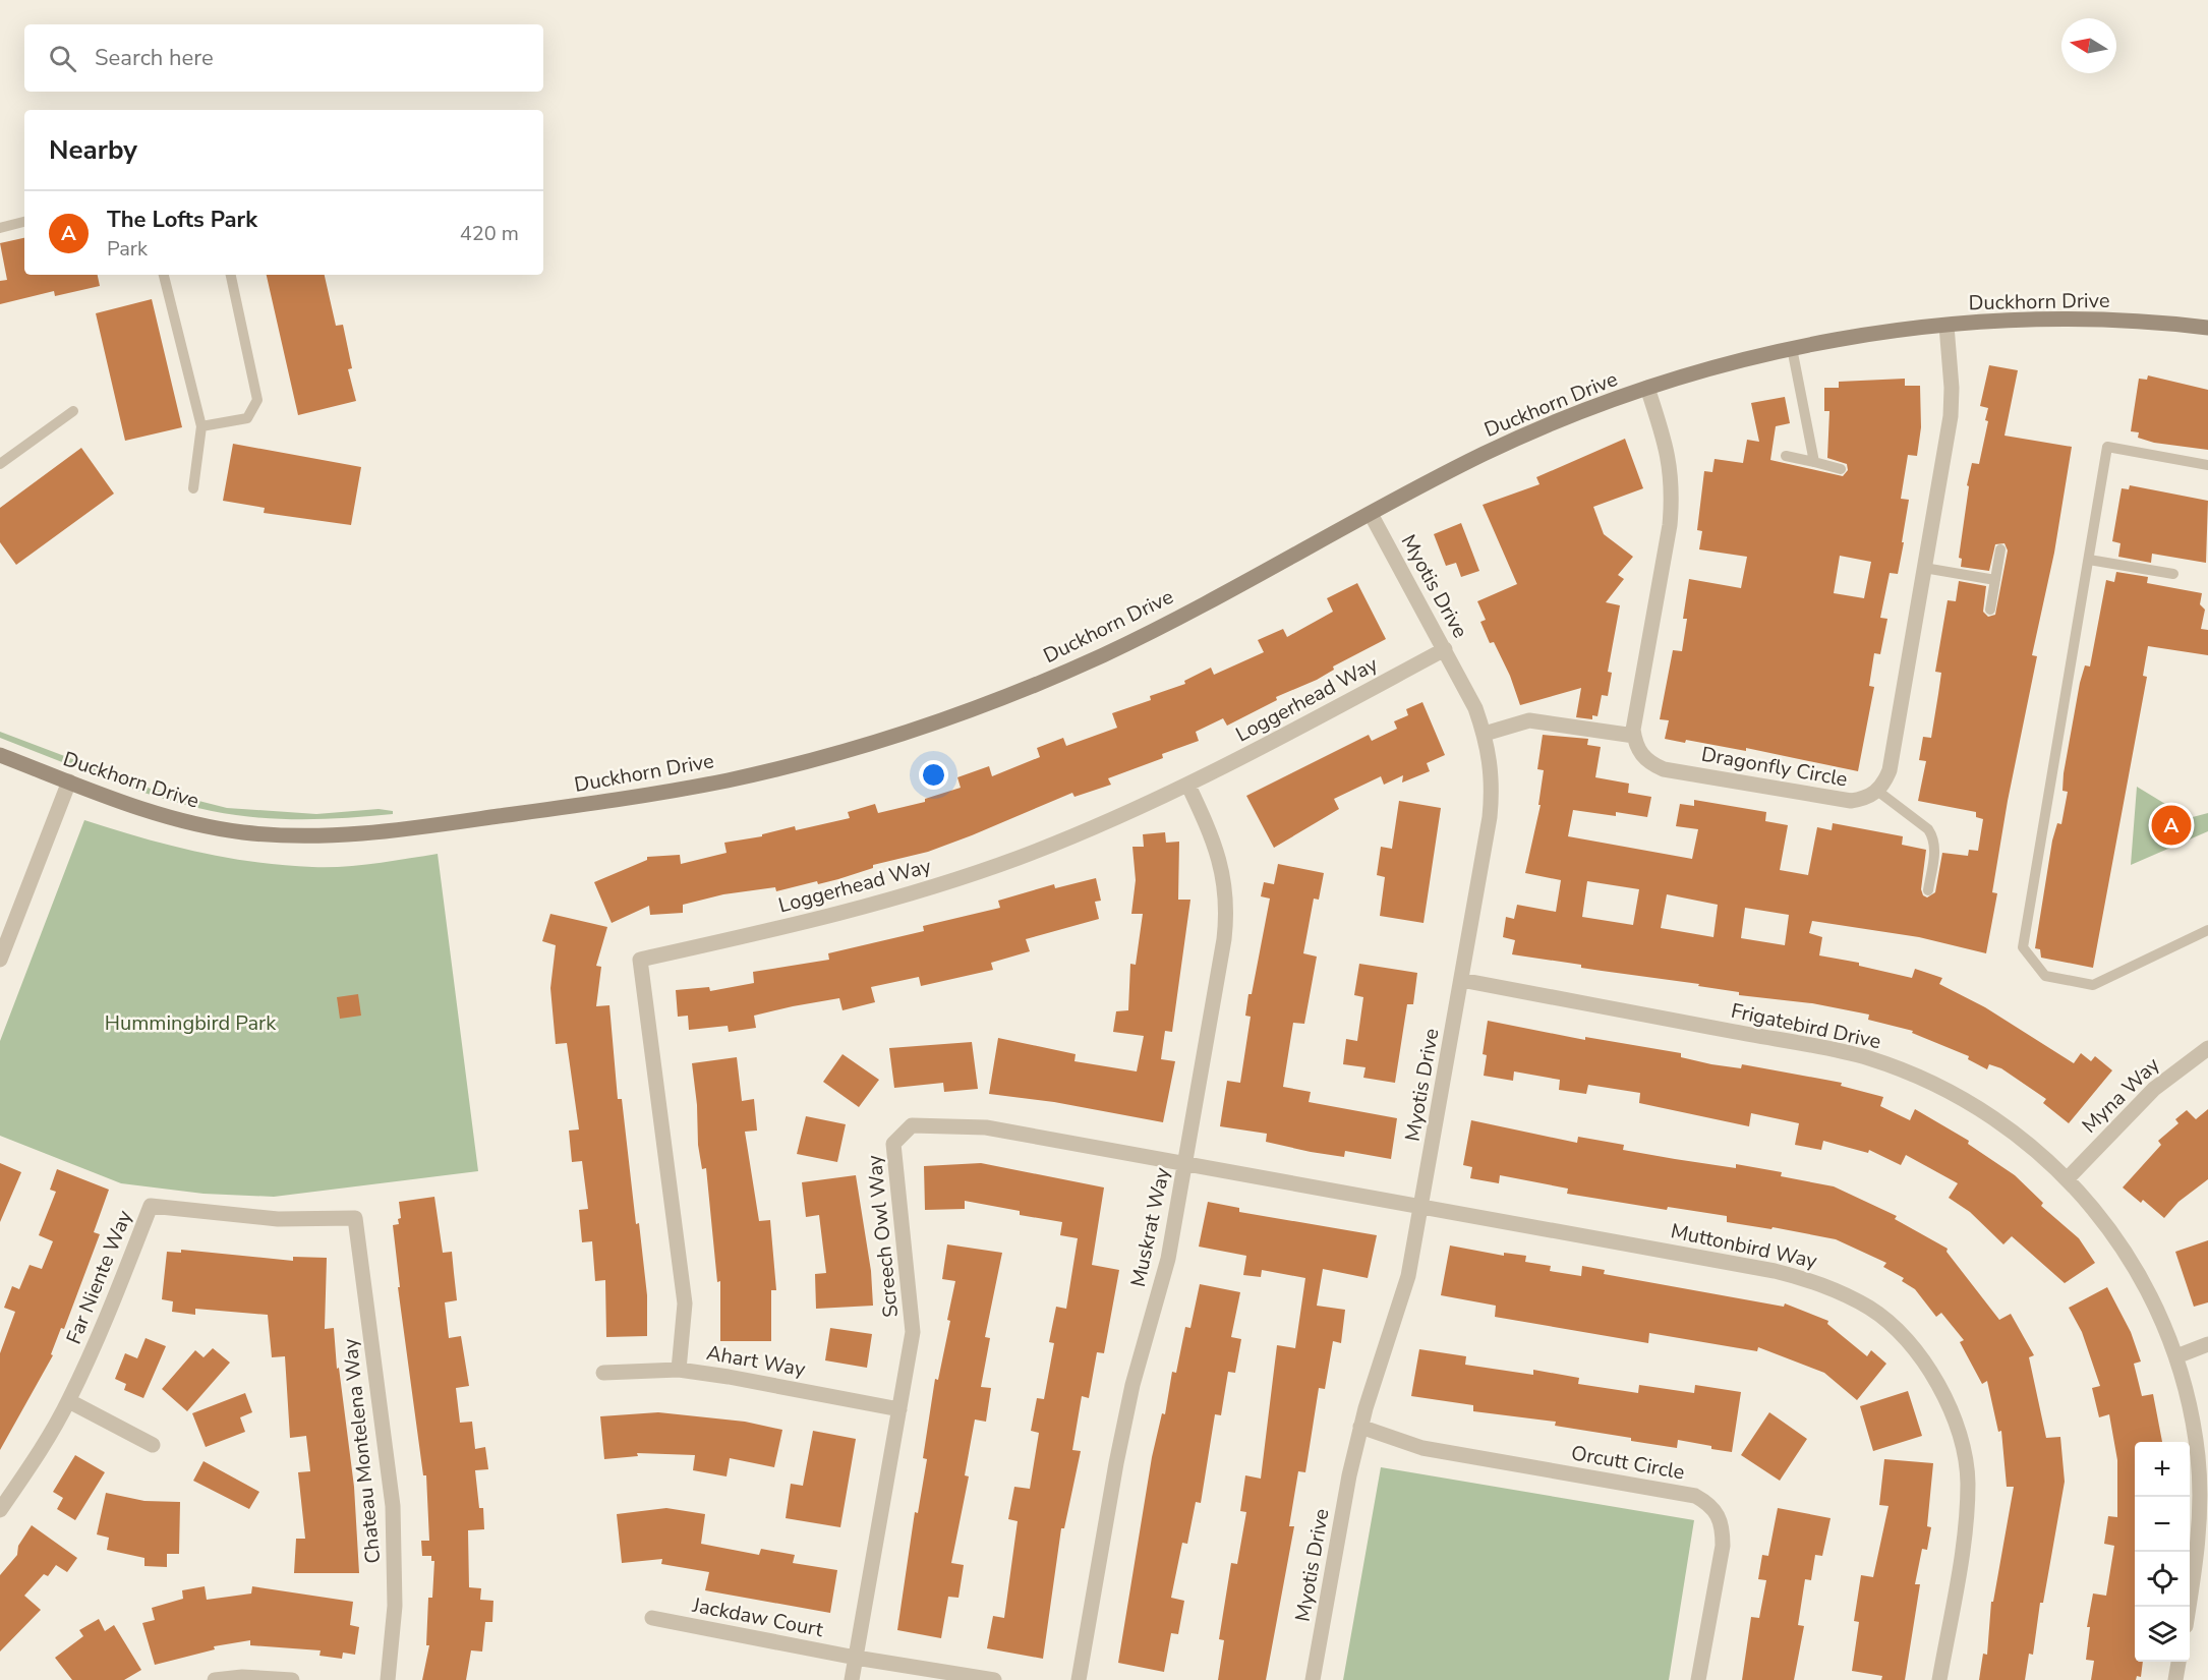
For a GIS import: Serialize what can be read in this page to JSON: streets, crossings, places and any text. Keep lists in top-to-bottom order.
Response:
{
  "streets": {
    "street": [
      "Duckhorn Drive",
      "Myotis Drive",
      "Loggerhead Way",
      "Dragonfly Circle",
      "Frigatebird Drive",
      "Myna Way",
      "Muskrat Way",
      "Screech Owl Way",
      "Muttonbird Way",
      "Far Niente Way",
      "Ahart Way",
      "Chateau Montelena Way",
      "Orcutt Circle",
      "Jackdaw Court"
    ]
  },
  "crossings": [
    ["Duckhorn Drive", "Myotis Drive"],
    ["Myotis Drive", "Loggerhead Way"],
    ["Myotis Drive", "Frigatebird Drive"],
    ["Myotis Drive", "Screech Owl Way"],
    ["Myotis Drive", "Muttonbird Way"],
    ["Myotis Drive", "Orcutt Circle"],
    ["Loggerhead Way", "Muskrat Way"],
    ["Loggerhead Way", "Ahart Way"],
    ["Frigatebird Drive", "Myna Way"],
    ["Muskrat Way", "Screech Owl Way"],
    ["Screech Owl Way", "Muttonbird Way"],
    ["Screech Owl Way", "Ahart Way"],
    ["Screech Owl Way", "Jackdaw Court"],
    ["Far Niente Way", "Chateau Montelena Way"]
  ],
  "parks": ["Hummingbird Park"],
  "north": "left",
  "page": {
    "search": "Search here",
    "heading": "Nearby",
    "list": [
      {
        "mark": "A",
        "name": "The Lofts Park",
        "note": "Park",
        "value": "420 m"
      }
    ],
    "pins": "A",
    "map_buttons": ["+", "−"]
  }
}
